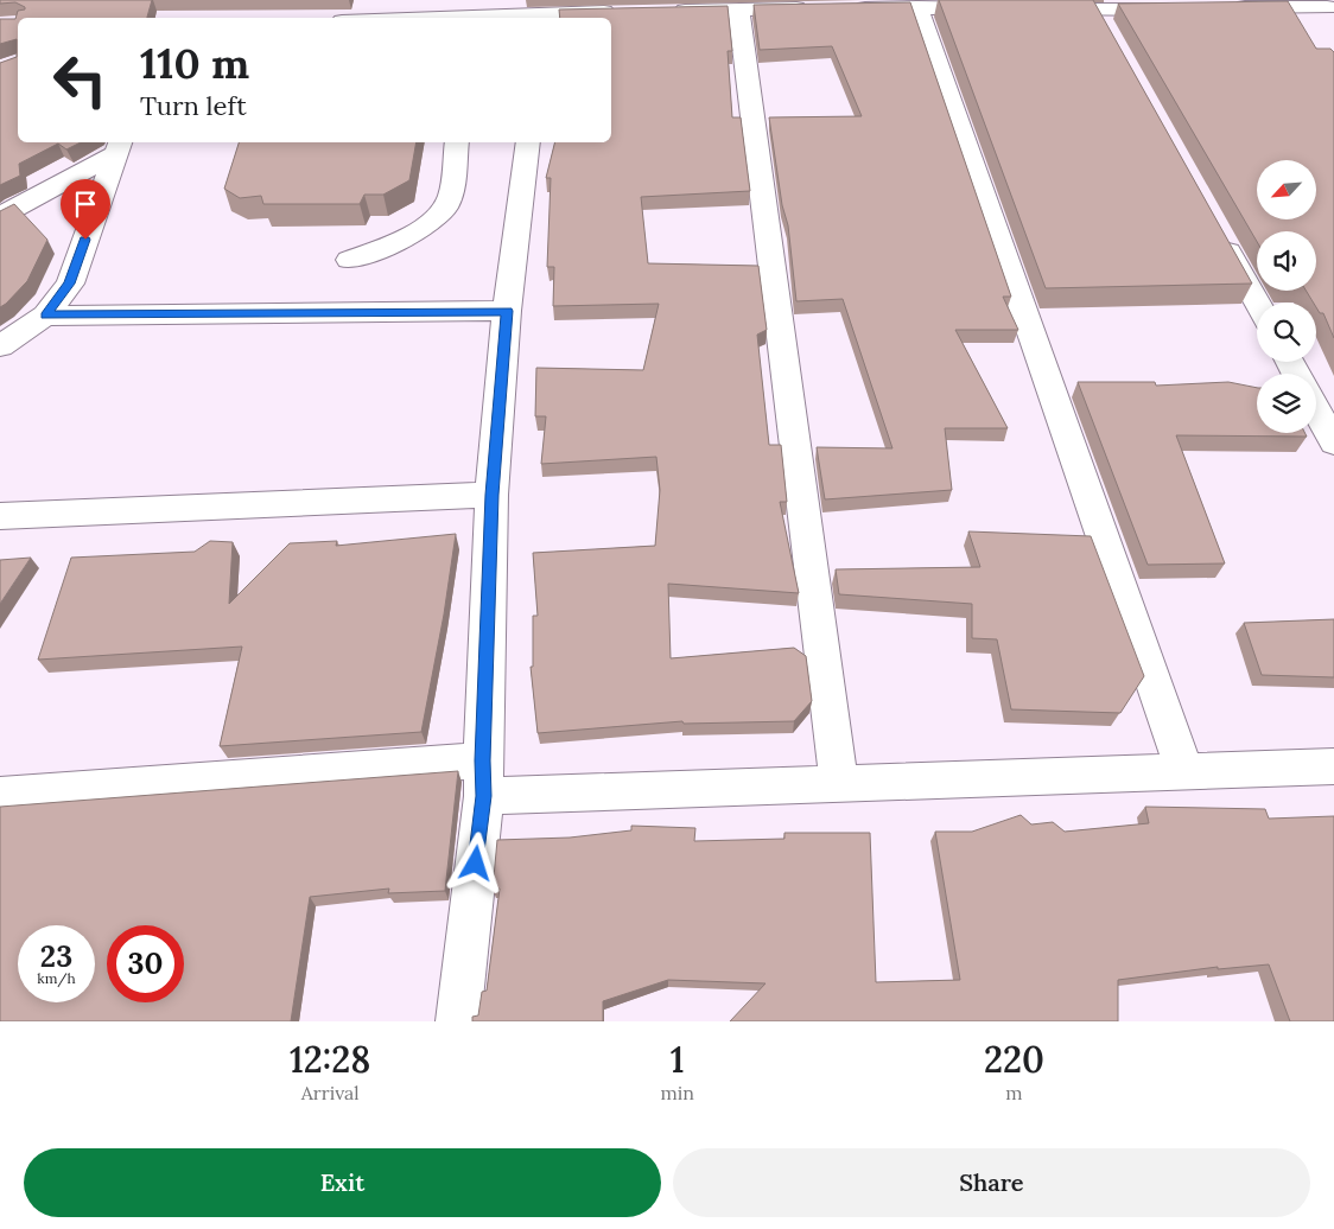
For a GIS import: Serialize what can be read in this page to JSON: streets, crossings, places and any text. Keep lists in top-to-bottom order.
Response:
{
  "north": "bottom left",
  "page": {
    "turn": ["110 m", "Turn left"],
    "speed": "23 km/h",
    "limit": "30",
    "eta": [
      "12:28",
      "Arrival",
      "1",
      "min",
      "220",
      "m"
    ],
    "buttons": ["Exit", "Share"]
  }
}
